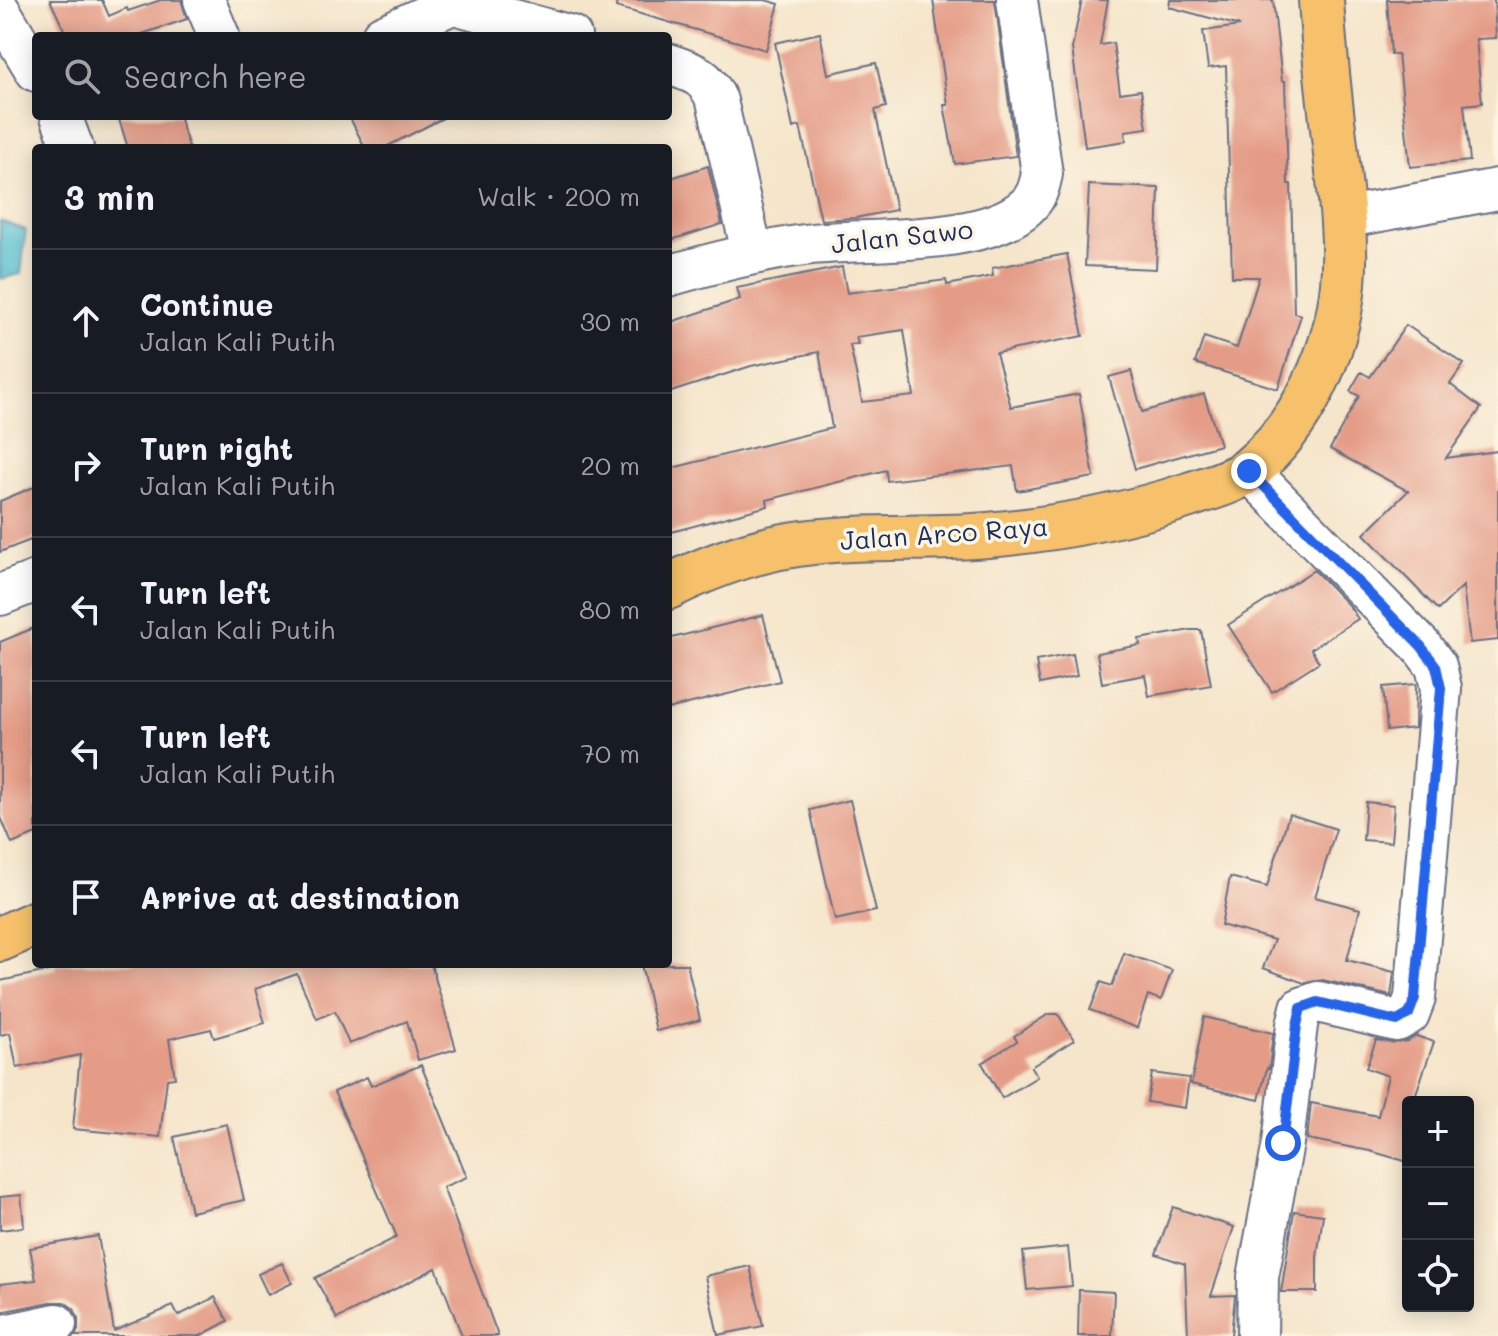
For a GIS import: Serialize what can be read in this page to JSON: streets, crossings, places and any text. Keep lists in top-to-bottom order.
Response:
{
  "streets": {
    "main road": ["Jalan Arco Raya"],
    "street": ["Jalan Sawo"]
  },
  "page": {
    "search": "Search here",
    "heading": ["3 min", "Walk · 200 m"],
    "list": [
      ["Continue", "Jalan Kali Putih", "30 m"],
      ["Turn right", "Jalan Kali Putih", "20 m"],
      ["Turn left", "Jalan Kali Putih", "80 m"],
      ["Turn left", "Jalan Kali Putih", "70 m"],
      "Arrive at destination"
    ],
    "map_buttons": ["+", "−"]
  }
}
